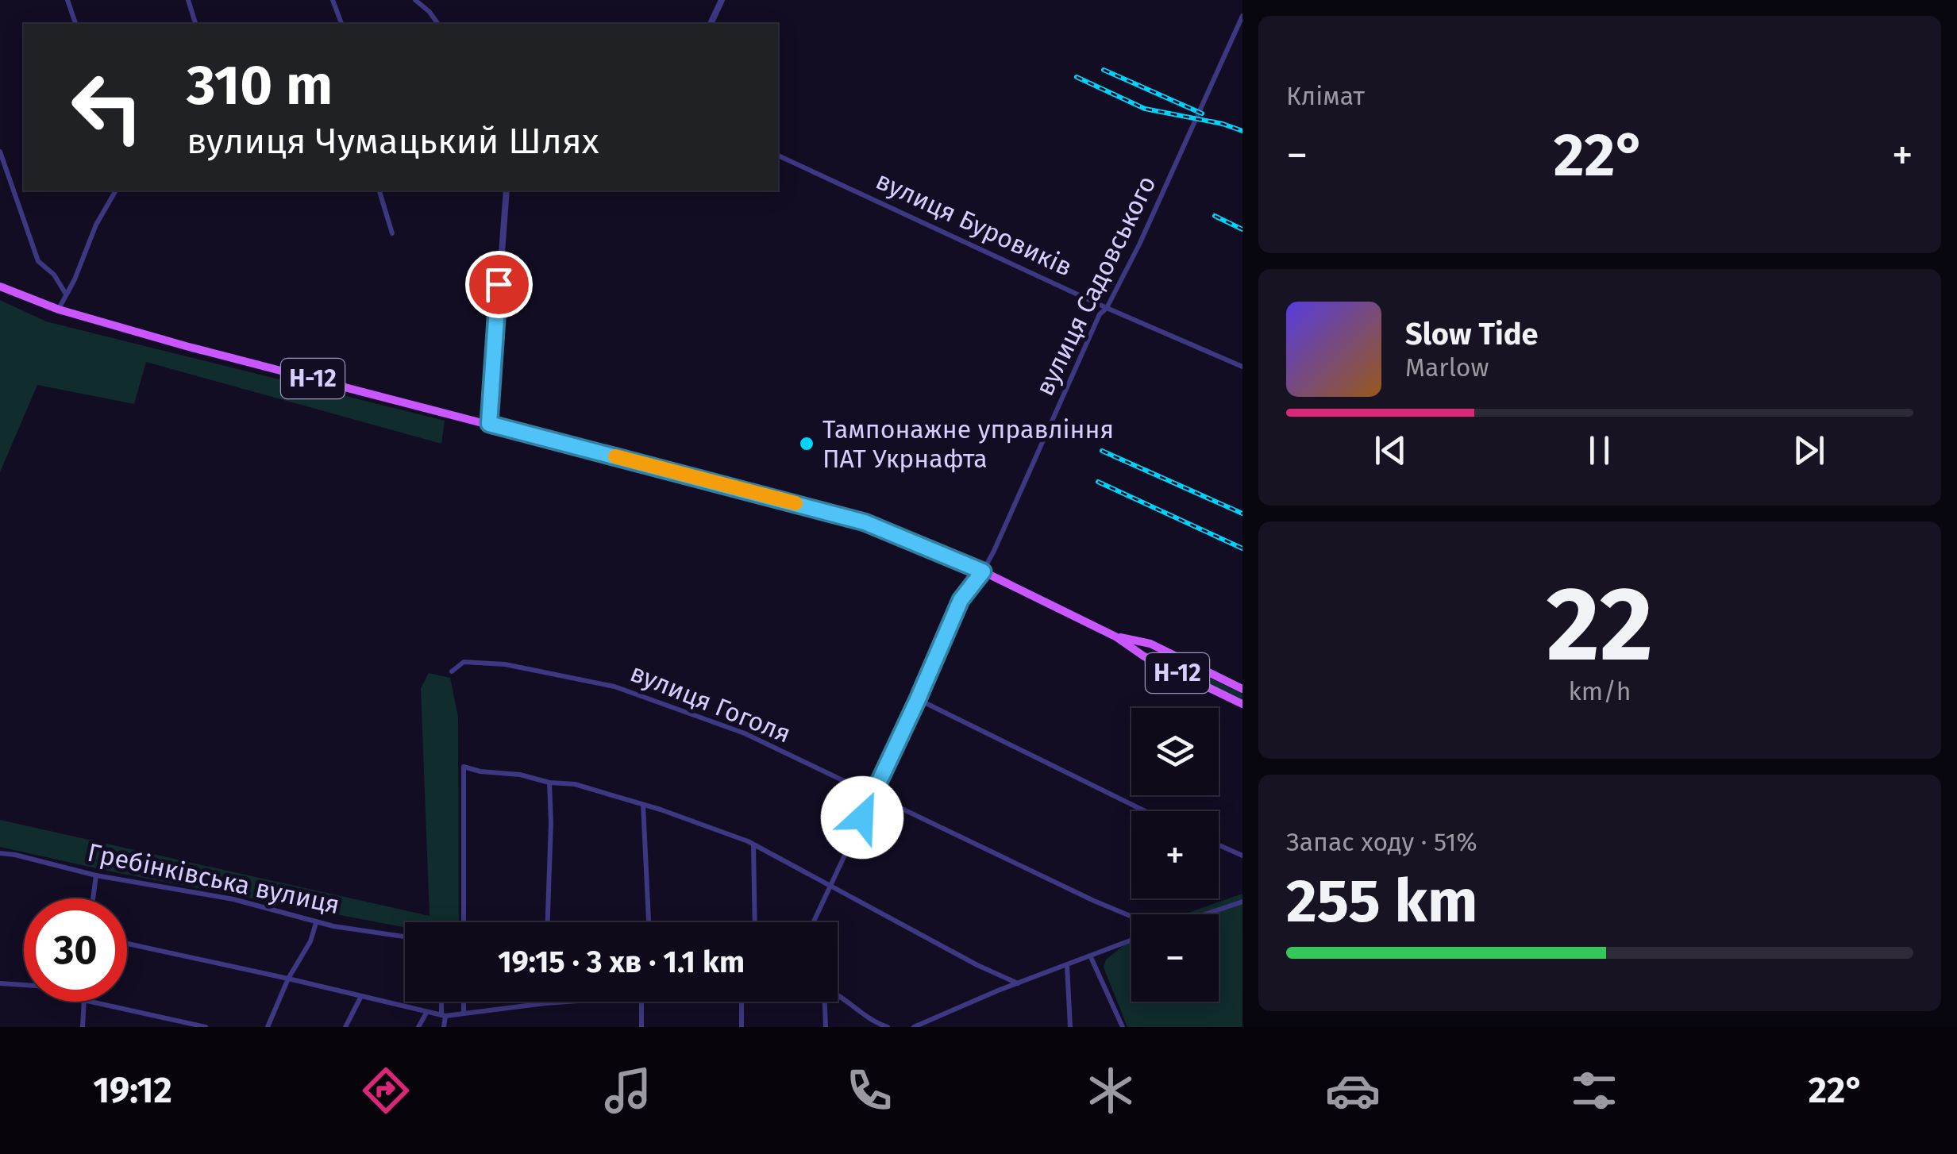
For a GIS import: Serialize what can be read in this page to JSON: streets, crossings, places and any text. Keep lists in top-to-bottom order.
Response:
{
  "streets": {
    "main road": ["Н-12"],
    "street": [
      "вулиця Буровиків",
      "вулиця Садовського",
      "вулиця Гоголя",
      "Гребінківська вулиця"
    ]
  },
  "crossings": [
    ["вулиця Буровиків", "вулиця Садовського"],
    ["вулиця Садовського", "Н-12"],
    ["вулиця Садовського", "вулиця Гоголя"]
  ],
  "places": ["Тампонажне управління ПАТ Укрнафта"],
  "page": {
    "tile": [
      "Клімат",
      ["22", "km/h"],
      ["Запас ходу · 51%", "255 km"]
    ],
    "turn": ["310 m", "вулиця Чумацький Шлях"],
    "heat": ["−", "22°", "+"],
    "song": ["Slow Tide", "Marlow"],
    "map_buttons": ["+", "−"],
    "limit": "30",
    "trip": "19:15 · 3 хв · 1.1 km",
    "tabs": ["19:12", "22°"]
  }
}
